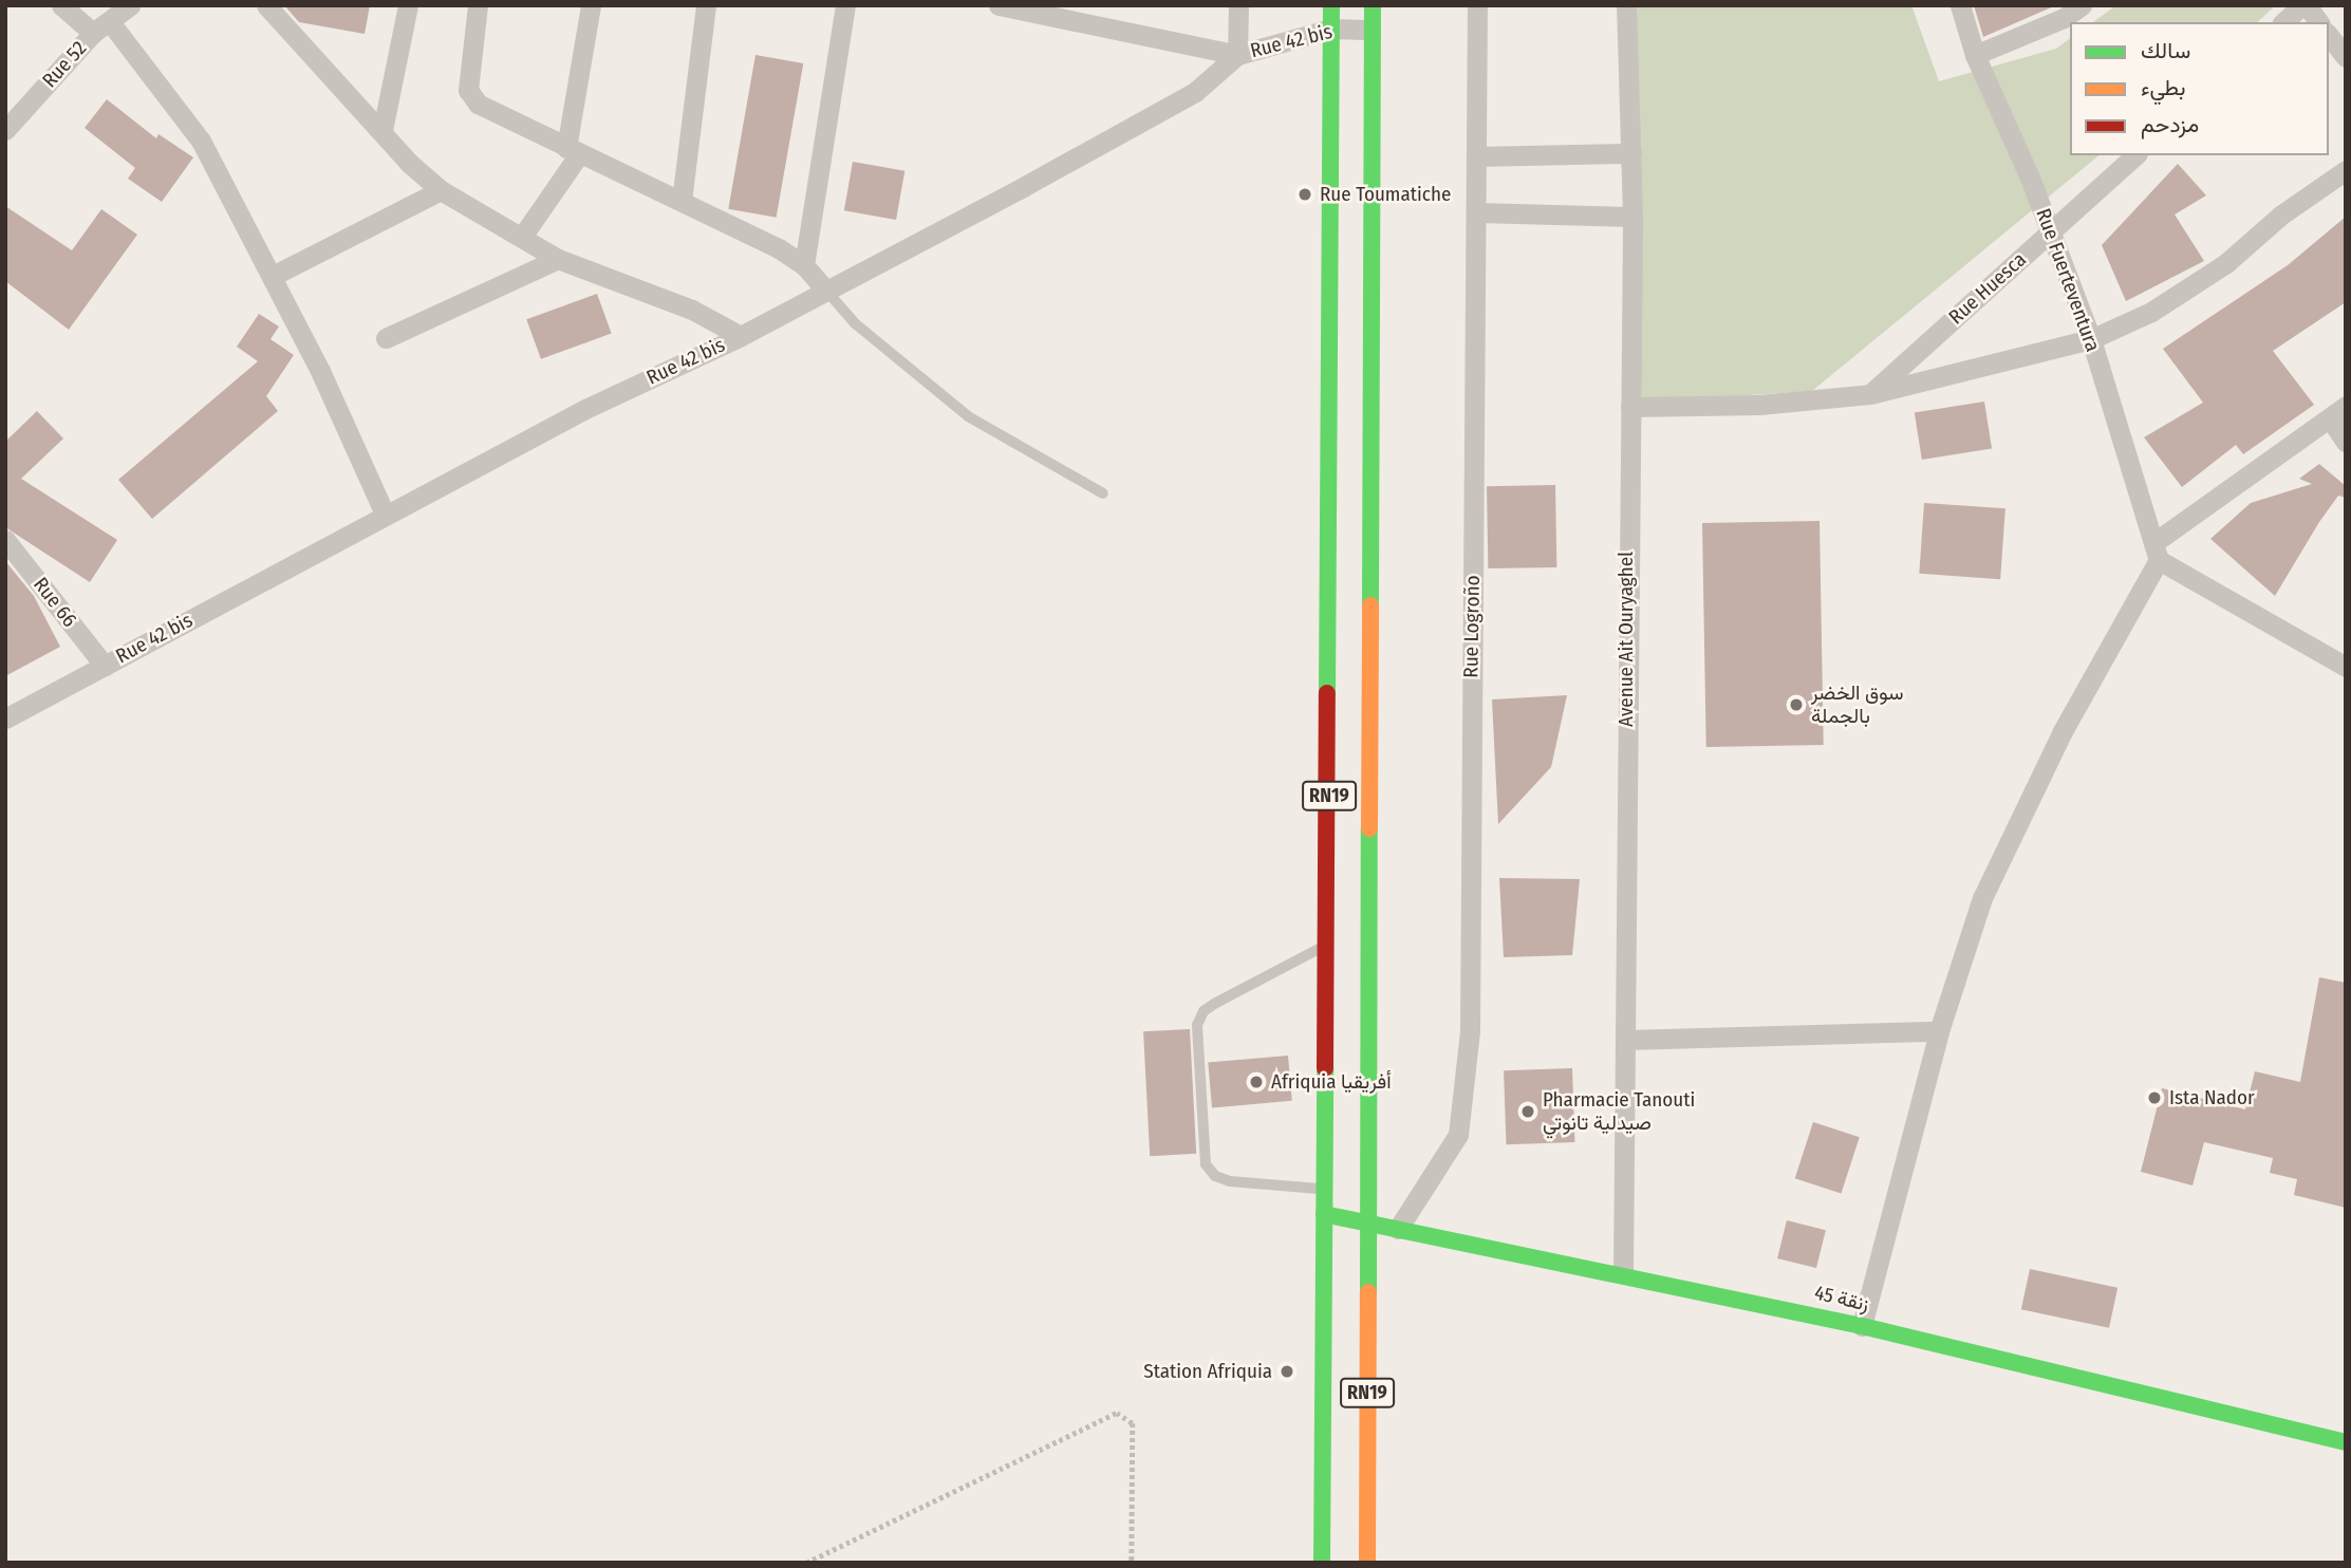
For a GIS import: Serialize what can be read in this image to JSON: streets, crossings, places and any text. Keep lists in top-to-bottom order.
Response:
{
  "streets": {
    "main road": ["RN19", "زنقة 45"],
    "street": [
      "Rue 42 bis",
      "Rue 52",
      "Rue Fuerteventura",
      "Rue Huesca",
      "Rue 66",
      "Rue Logroño",
      "Avenue Ait Ouryaghel"
    ]
  },
  "crossings": [
    ["Rue 42 bis", "Rue 66"],
    ["Rue 42 bis", "RN19"],
    ["Rue Fuerteventura", "Rue Huesca"],
    ["Rue Logroño", "زنقة 45"],
    ["Avenue Ait Ouryaghel", "زنقة 45"],
    ["RN19", "زنقة 45"]
  ],
  "places": [
    "Rue Toumatiche",
    "سوق الخضر بالجملة",
    "Afriquia أفريقيا",
    "Ista Nador",
    "Pharmacie Tanouti صيدلية تانوتي",
    "Station Afriquia"
  ],
  "legend": ["سالك", "بطيء", "مزدحم"]
}
